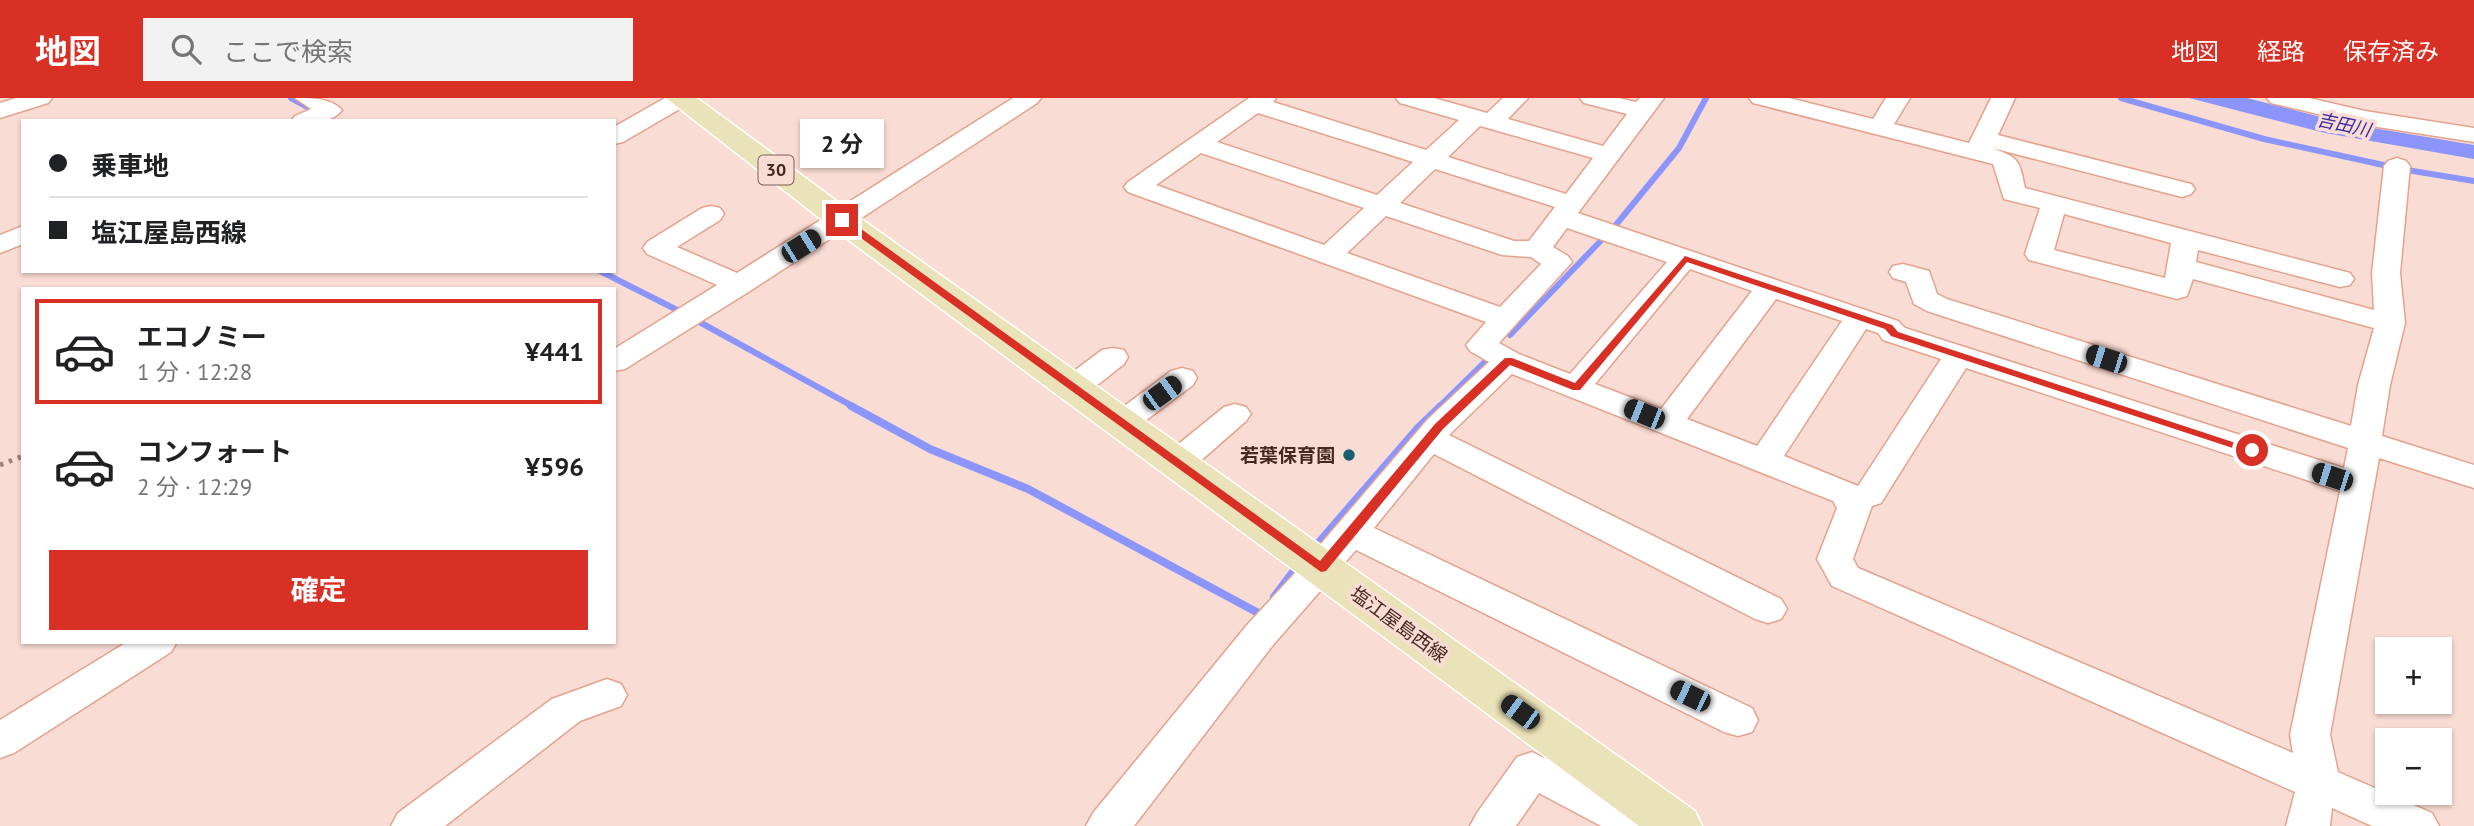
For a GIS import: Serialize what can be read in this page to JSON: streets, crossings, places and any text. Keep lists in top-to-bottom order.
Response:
{
  "streets": {
    "main road": ["30", "塩江屋島西線"]
  },
  "water": ["吉田川"],
  "places": ["若葉保育園"],
  "page": {
    "header": "地図",
    "search": "ここで検索",
    "nav": ["地図", "経路", "保存済み"],
    "bubble": "2 分",
    "banner": ["乗車地", "塩江屋島西線"],
    "list": [
      {
        "name": "エコノミー",
        "note": "1 分 · 12:28",
        "value": "¥441"
      },
      {
        "name": "コンフォート",
        "note": "2 分 · 12:29",
        "value": "¥596"
      }
    ],
    "buttons": "確定",
    "map_buttons": ["+", "−"]
  }
}
